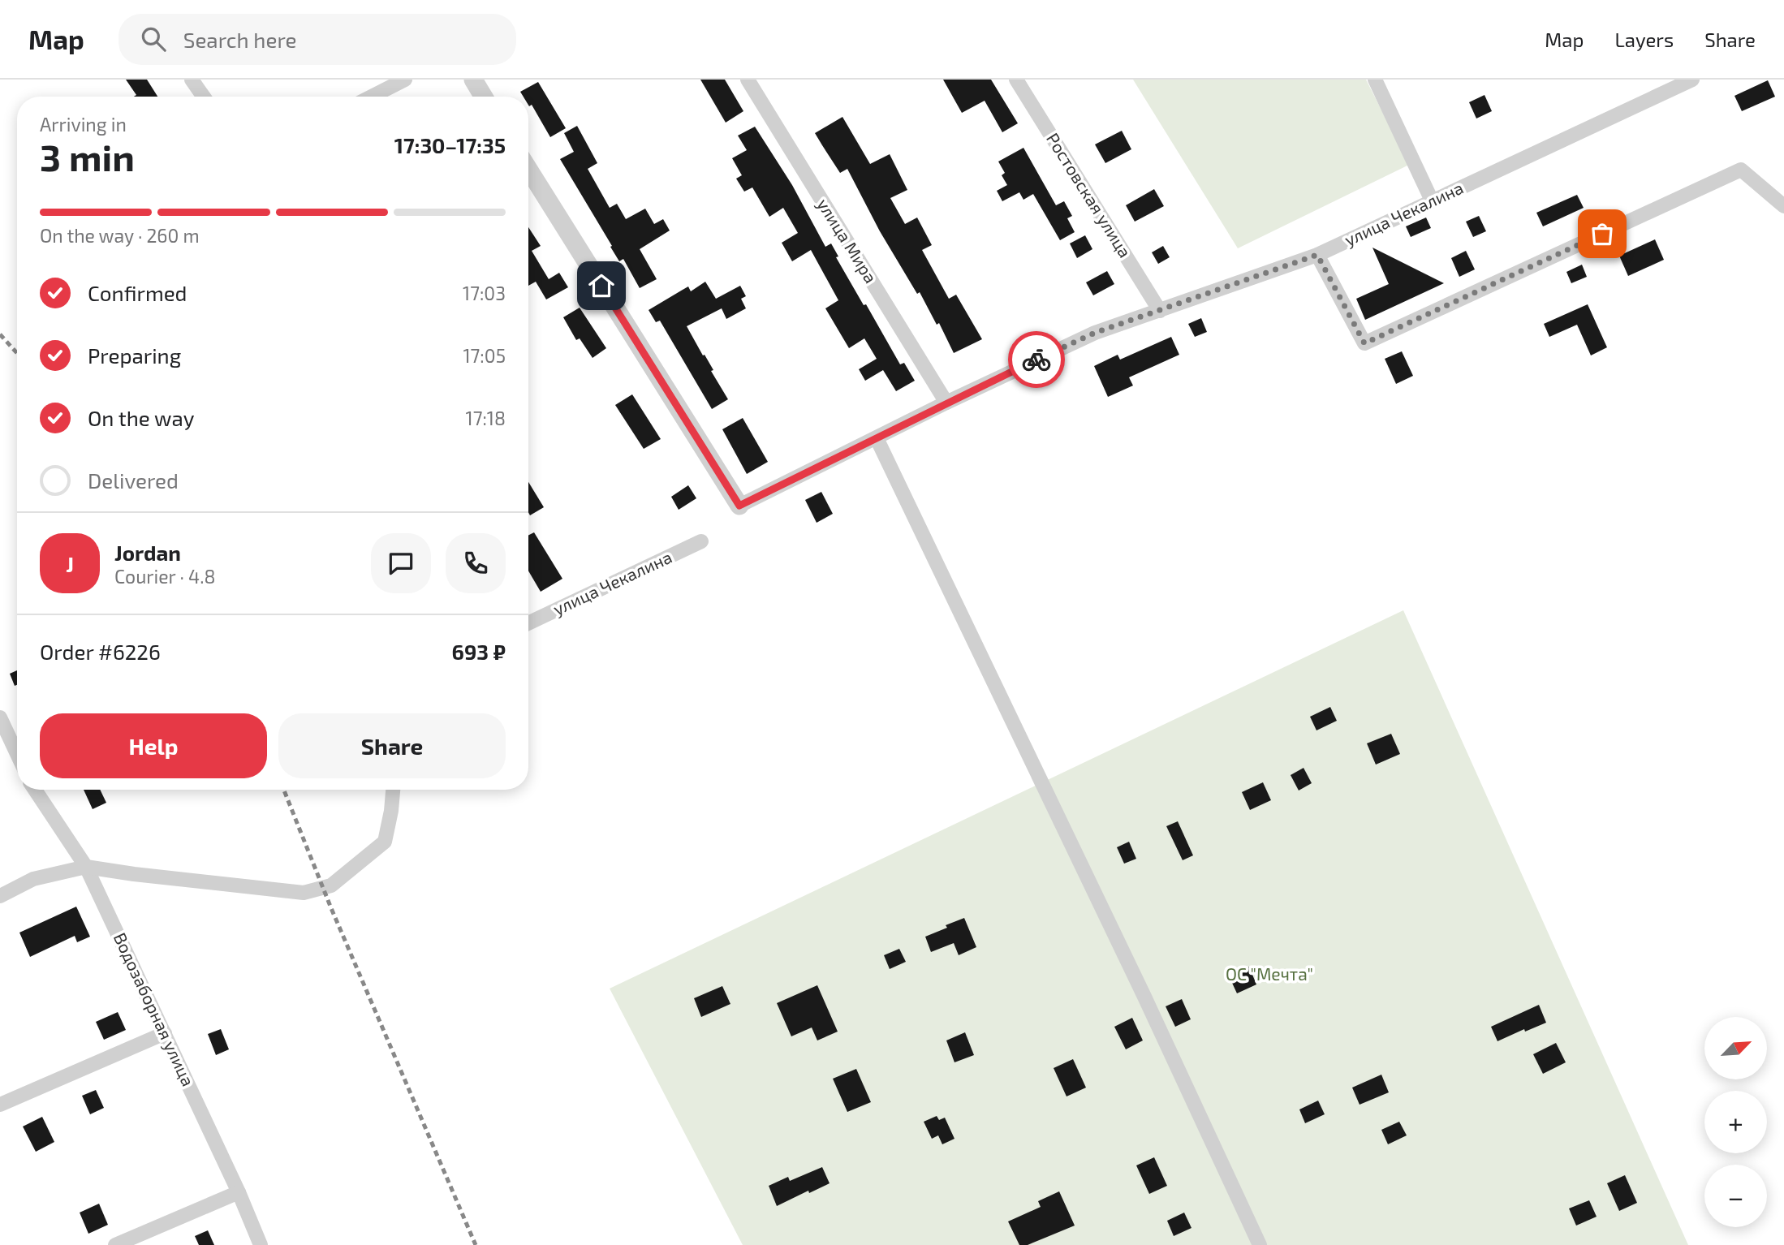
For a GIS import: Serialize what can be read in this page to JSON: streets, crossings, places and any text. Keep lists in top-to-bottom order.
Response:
{
  "streets": {
    "street": [
      "Ростовская улица",
      "улица Чекалина",
      "улица Мира",
      "Водозаборная улица"
    ]
  },
  "crossings": [
    ["Ростовская улица", "улица Чекалина"],
    ["улица Чекалина", "улица Мира"]
  ],
  "parks": ["ОС \"Мечта\""],
  "north": "top right",
  "page": {
    "header": "Map",
    "search": "Search here",
    "nav": ["Map", "Layers", "Share"],
    "heading": ["3 min", "Arriving in", "17:30–17:35"],
    "panel": [
      "Jordan",
      "Courier · 4.8",
      "Order #6226",
      "693 ₽"
    ],
    "bar": "On the way · 260 m",
    "list": [
      ["Confirmed", "17:03"],
      ["Preparing", "17:05"],
      ["On the way", "17:18"],
      "Delivered"
    ],
    "round": "J",
    "buttons": ["Help", "Share"],
    "map_buttons": ["+", "−"]
  }
}
